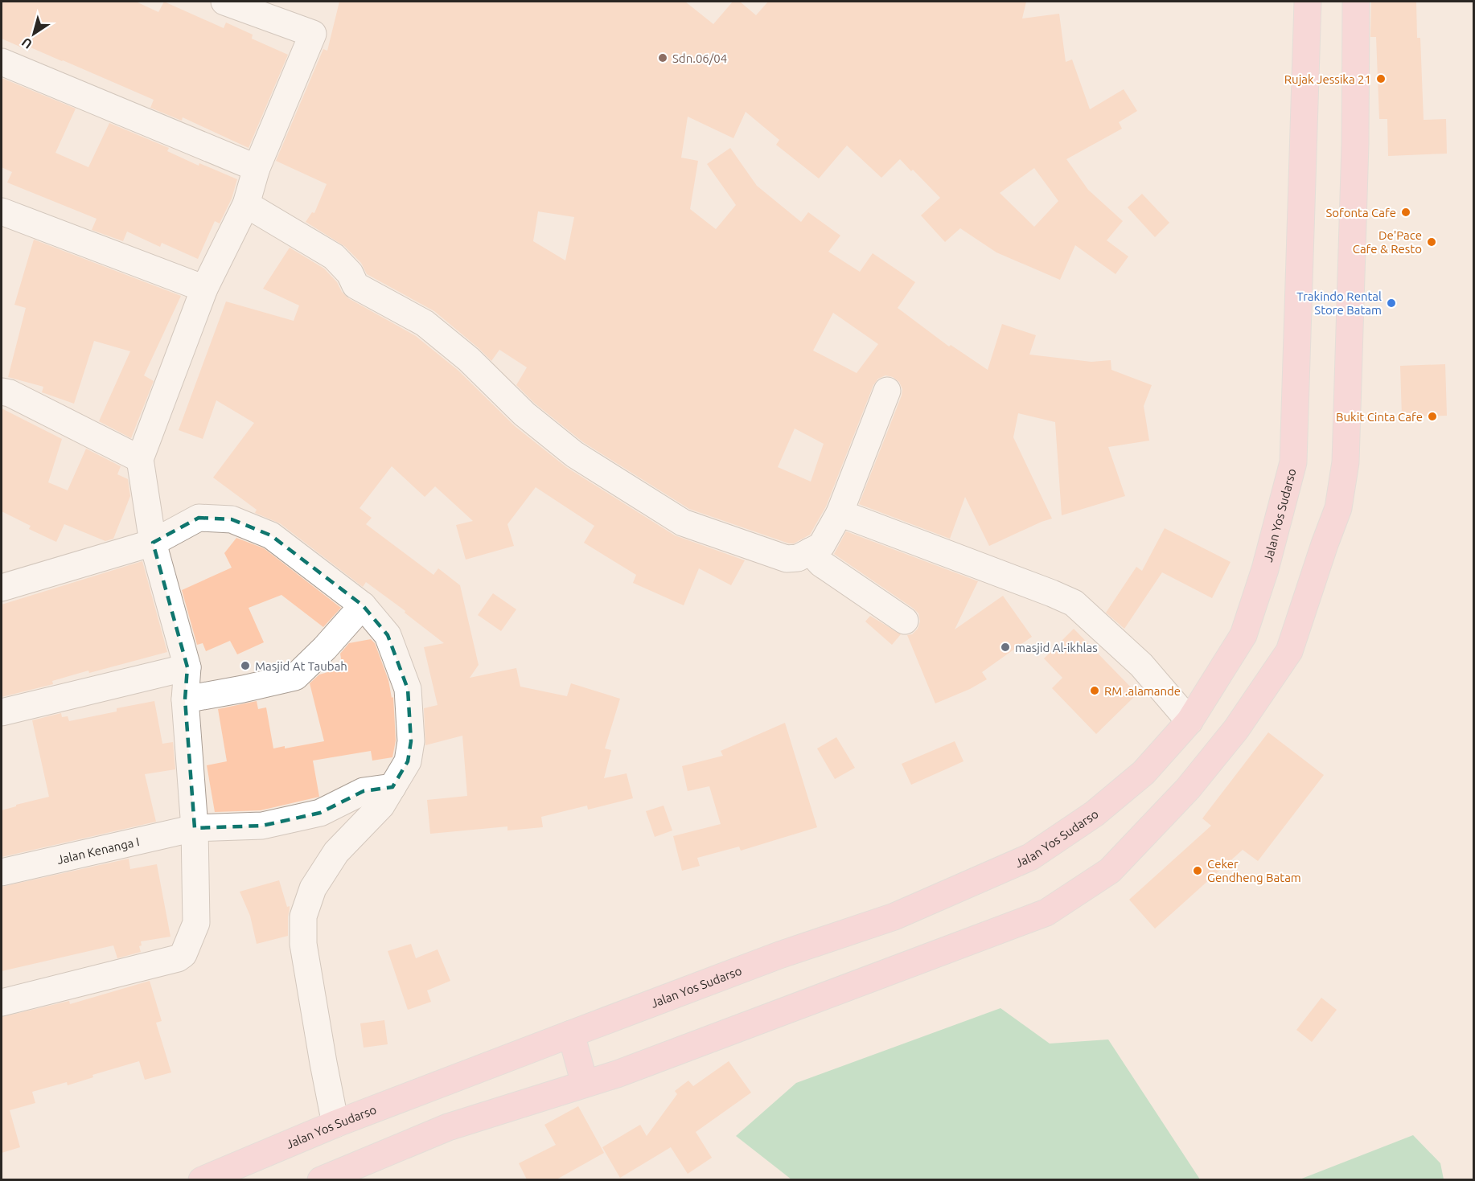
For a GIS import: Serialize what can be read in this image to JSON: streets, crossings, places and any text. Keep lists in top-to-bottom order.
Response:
{
  "streets": {
    "main road": ["Jalan Yos Sudarso"],
    "street": ["Jalan Kenanga I"]
  },
  "places": [
    "Sdn.06/04",
    "Rujak Jessika 21",
    "Sofonta Cafe",
    "De'Pace Cafe & Resto",
    "Trakindo Rental Store Batam",
    "Bukit Cinta Cafe",
    "masjid Al-ikhlas",
    "Masjid At Taubah",
    "RM .alamande",
    "Ceker Gendheng Batam"
  ],
  "north": "bottom left"
}
